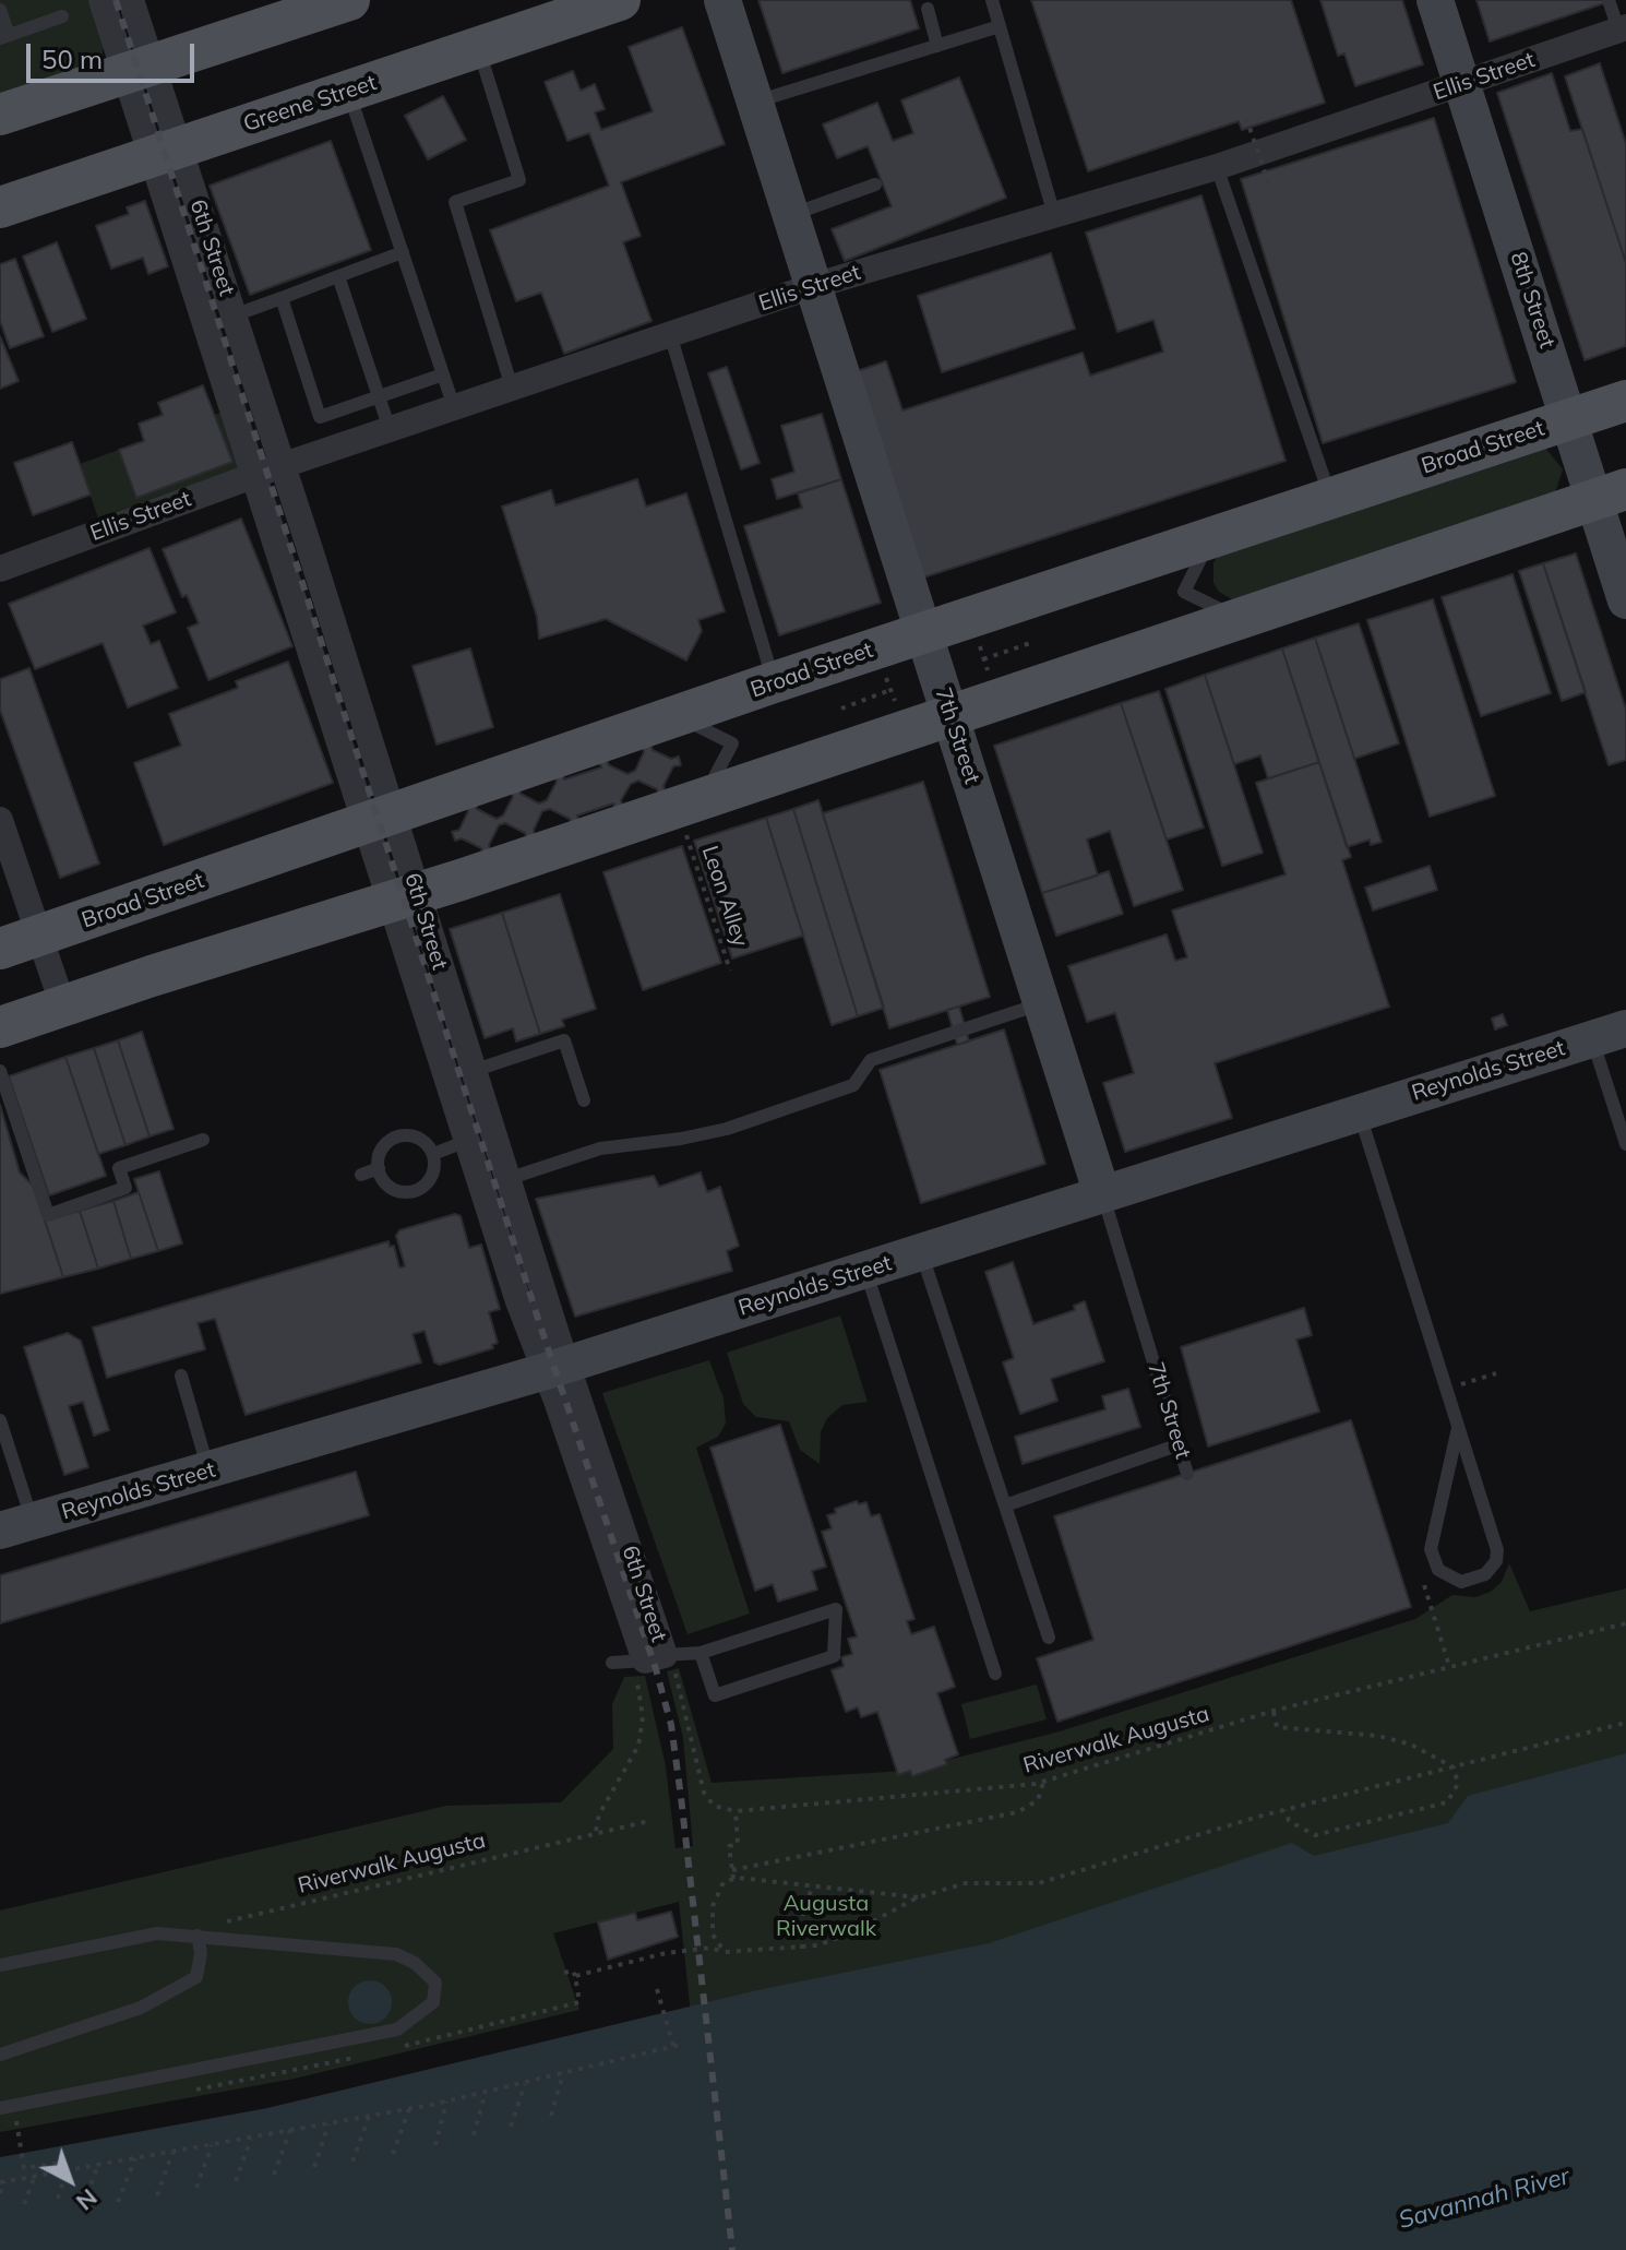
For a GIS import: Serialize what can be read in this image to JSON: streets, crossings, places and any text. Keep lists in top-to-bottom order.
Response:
{
  "streets": {
    "main road": [
      "Greene Street",
      "8th Street",
      "Broad Street",
      "7th Street",
      "Reynolds Street"
    ],
    "street": ["Ellis Street", "6th Street"],
    "path": ["Leon Alley", "Riverwalk Augusta"]
  },
  "crossings": [
    ["Ellis Street", "6th Street"],
    ["Ellis Street", "8th Street"],
    ["Ellis Street", "7th Street"],
    ["Greene Street", "6th Street"],
    ["6th Street", "Broad Street"],
    ["6th Street", "Reynolds Street"],
    ["8th Street", "Broad Street"],
    ["Broad Street", "7th Street"],
    ["7th Street", "Reynolds Street"]
  ],
  "water": ["Savannah River"],
  "parks": ["Augusta Riverwalk"],
  "scale_bar": "50 m",
  "north": "bottom right"
}
